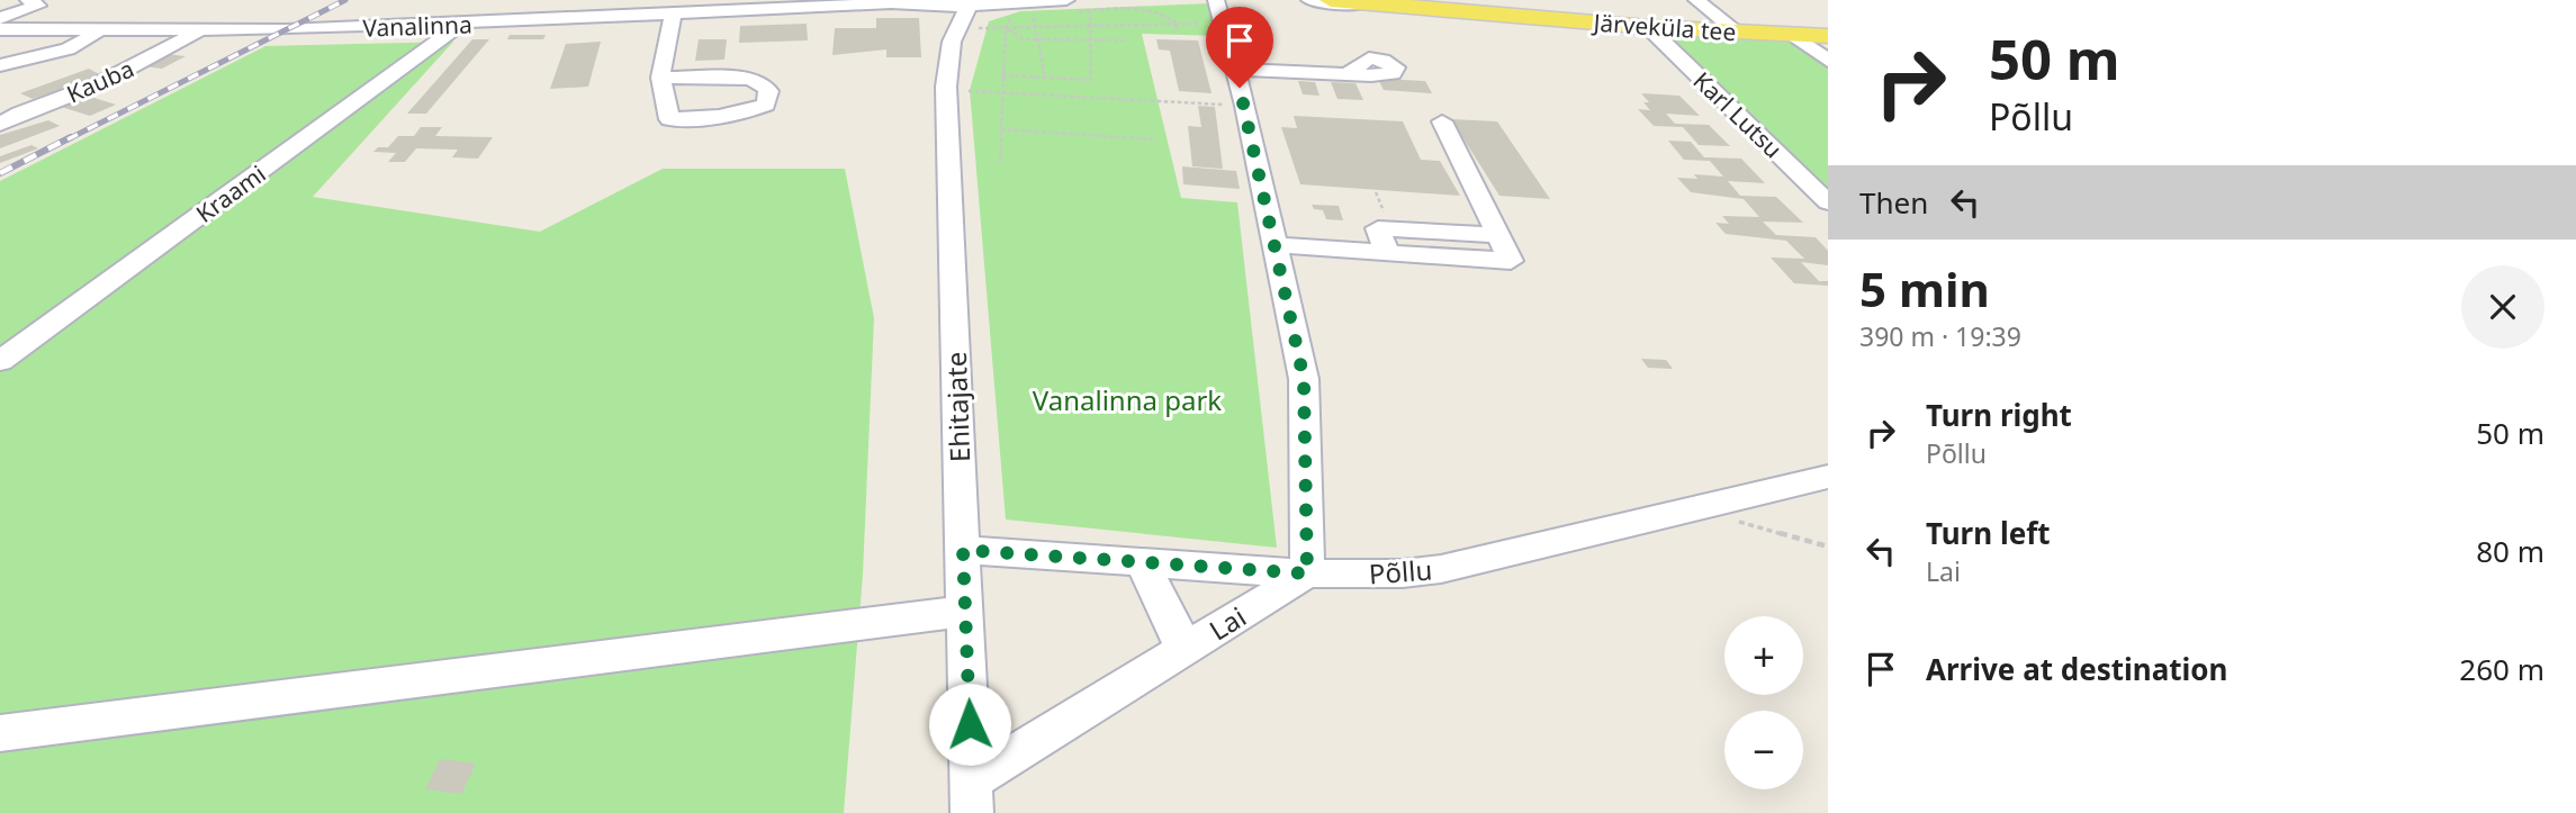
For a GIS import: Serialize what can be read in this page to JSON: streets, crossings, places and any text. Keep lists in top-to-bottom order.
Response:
{
  "streets": {
    "main road": ["Järveküla tee"],
    "street": [
      "Vanalinna",
      "Kauba",
      "Karl Lutsu",
      "Kraami",
      "Ehitajate",
      "Põllu",
      "Lai"
    ]
  },
  "crossings": [
    ["Vanalinna", "Kauba"],
    ["Vanalinna", "Kraami"],
    ["Vanalinna", "Ehitajate"],
    ["Järveküla tee", "Karl Lutsu"],
    ["Ehitajate", "Põllu"],
    ["Ehitajate", "Lai"],
    ["Põllu", "Lai"]
  ],
  "parks": ["Vanalinna park"],
  "page": {
    "turn": ["50 m", "Põllu"],
    "then": "Then",
    "heading": ["5 min", "390 m · 19:39"],
    "list": [
      {
        "name": "Turn right",
        "note": "Põllu",
        "value": "50 m"
      },
      {
        "name": "Turn left",
        "note": "Lai",
        "value": "80 m"
      },
      {
        "name": "Arrive at destination",
        "value": "260 m"
      }
    ],
    "map_buttons": ["+", "−"]
  }
}
